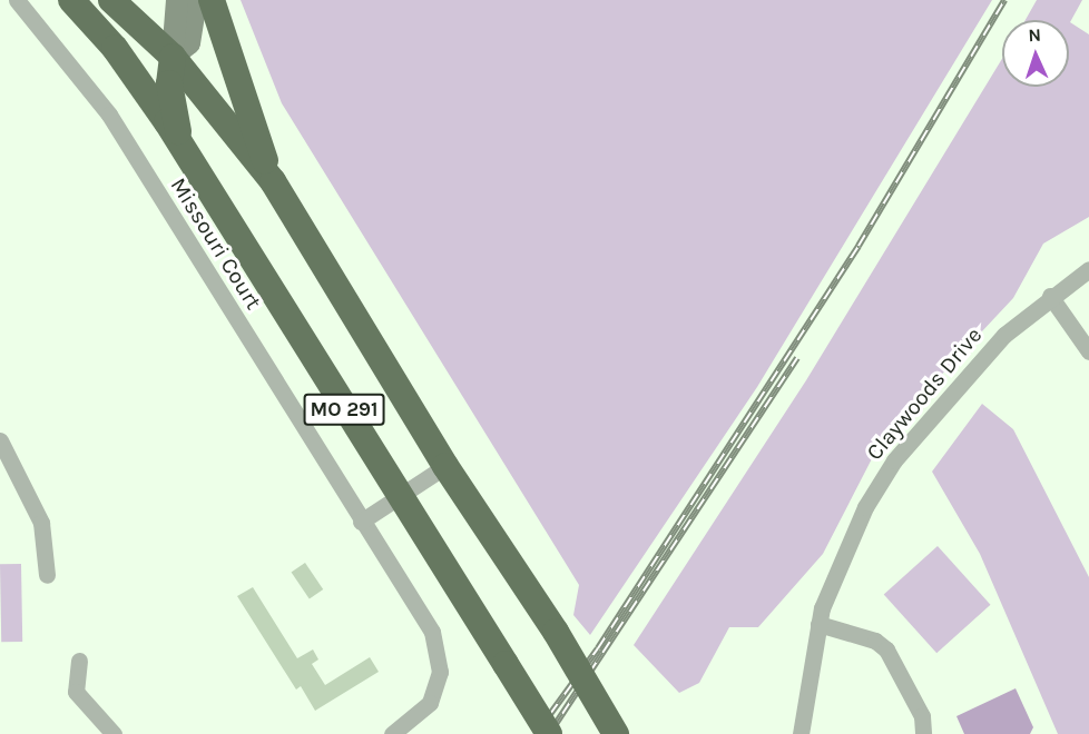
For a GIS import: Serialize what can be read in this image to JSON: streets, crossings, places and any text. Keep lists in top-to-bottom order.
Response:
{
  "streets": {
    "highway": ["MO 291"],
    "street": ["Missouri Court", "Claywoods Drive"]
  },
  "north": "top"
}
